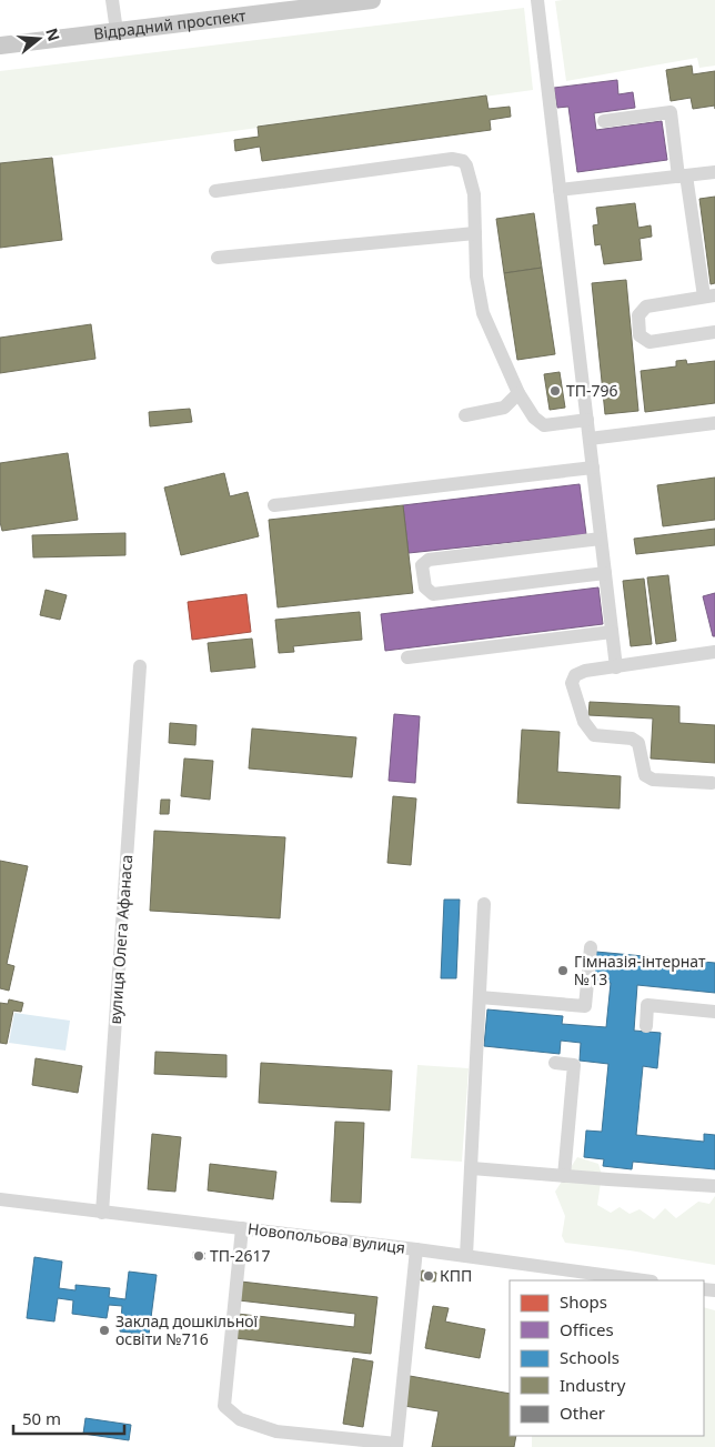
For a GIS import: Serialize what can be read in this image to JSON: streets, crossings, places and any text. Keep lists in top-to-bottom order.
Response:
{
  "streets": {
    "main road": ["Відрадний проспект"],
    "street": ["вулиця Олега Афанаса", "Новопольова вулиця"]
  },
  "crossings": [
    ["вулиця Олега Афанаса", "Новопольова вулиця"]
  ],
  "places": [
    "ТП-796",
    "Гімназія-інтернат №13",
    "ТП-2617",
    "КПП",
    "Заклад дошкільної освіти №716"
  ],
  "legend": [
    "Shops",
    "Offices",
    "Schools",
    "Industry",
    "Other"
  ],
  "scale_bar": "50 m",
  "north": "right"
}
